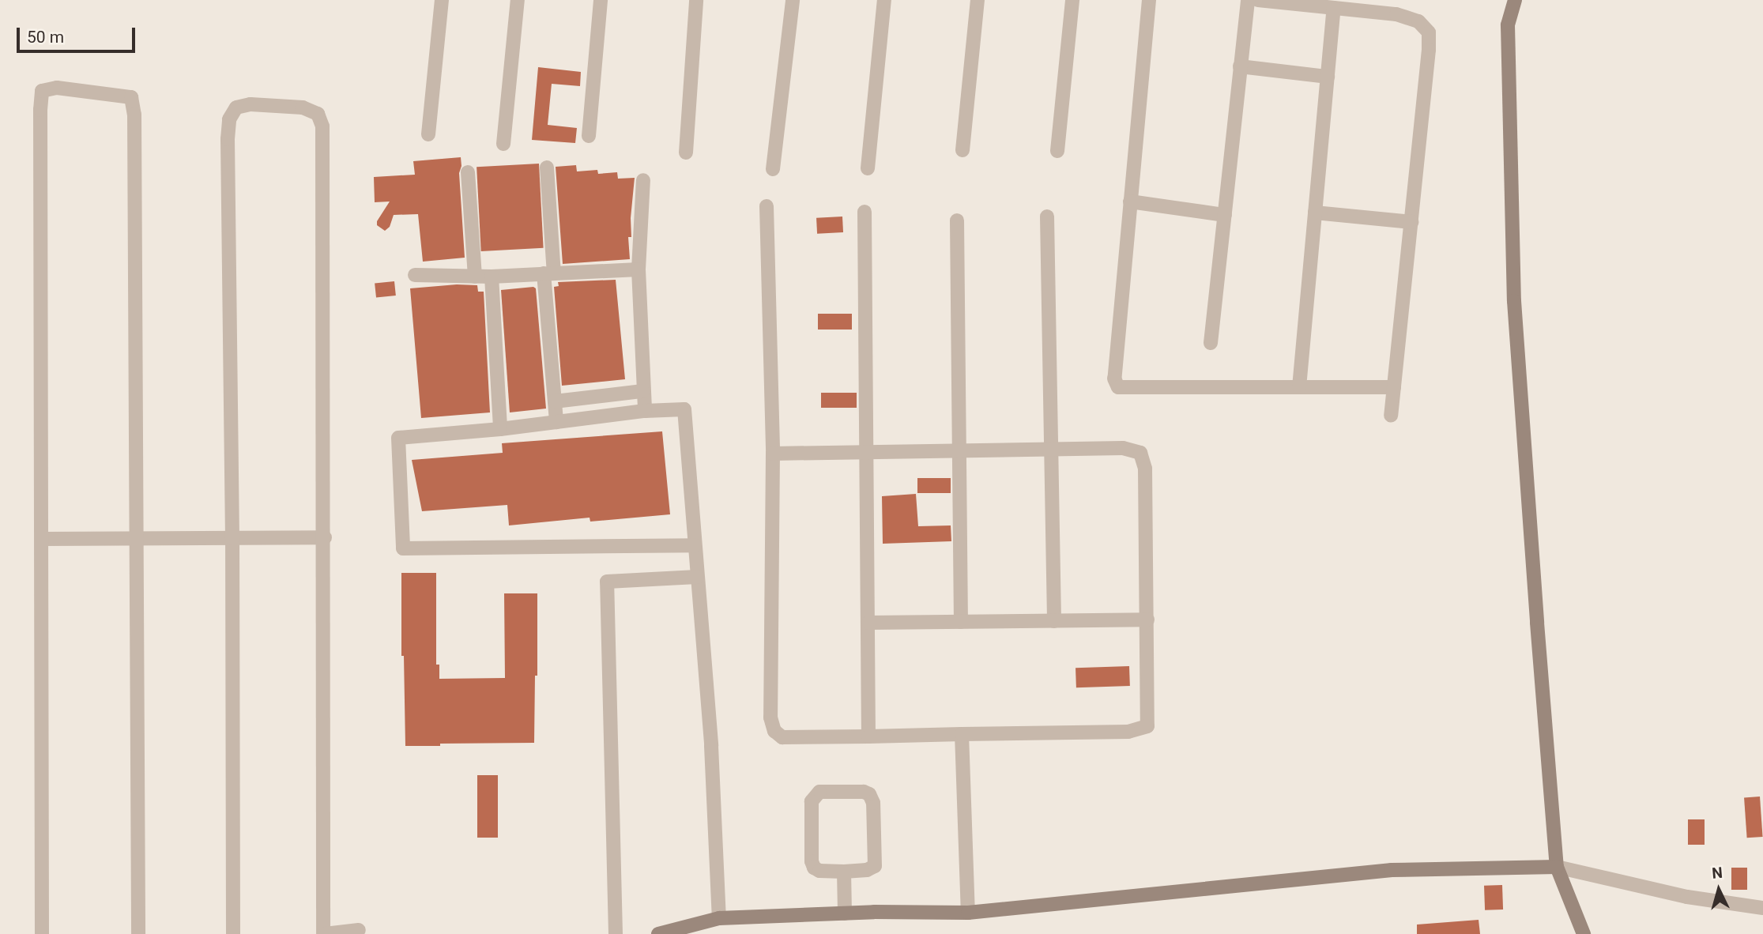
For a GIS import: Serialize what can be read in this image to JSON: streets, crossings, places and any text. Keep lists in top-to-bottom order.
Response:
{
  "scale_bar": "50 m",
  "north": "top"
}
